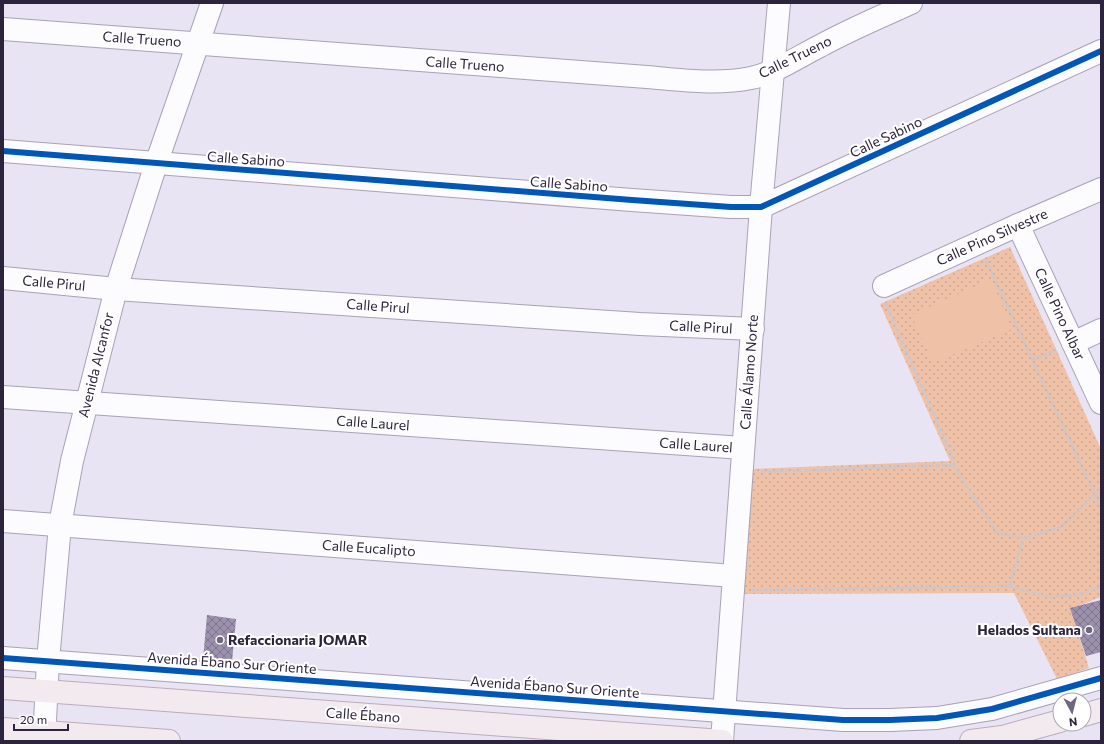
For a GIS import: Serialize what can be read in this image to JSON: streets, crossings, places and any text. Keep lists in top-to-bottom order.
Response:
{
  "streets": {
    "main road": ["Calle Ébano"],
    "street": [
      "Calle Trueno",
      "Calle Sabino",
      "Calle Pino Silvestre",
      "Calle Pirul",
      "Calle Pino Albar",
      "Avenida Alcanfor",
      "Calle Álamo Norte",
      "Calle Laurel",
      "Calle Eucalipto",
      "Avenida Ébano Sur Oriente"
    ]
  },
  "crossings": [
    ["Calle Trueno", "Avenida Alcanfor"],
    ["Calle Trueno", "Calle Álamo Norte"],
    ["Calle Sabino", "Avenida Alcanfor"],
    ["Calle Sabino", "Calle Álamo Norte"],
    ["Calle Pino Silvestre", "Calle Pino Albar"],
    ["Calle Pirul", "Avenida Alcanfor"],
    ["Calle Pirul", "Calle Álamo Norte"],
    ["Avenida Alcanfor", "Calle Laurel"],
    ["Avenida Alcanfor", "Calle Eucalipto"],
    ["Avenida Alcanfor", "Avenida Ébano Sur Oriente"],
    ["Avenida Alcanfor", "Calle Ébano"],
    ["Calle Álamo Norte", "Calle Laurel"],
    ["Calle Álamo Norte", "Calle Eucalipto"],
    ["Calle Álamo Norte", "Avenida Ébano Sur Oriente"],
    ["Calle Álamo Norte", "Calle Ébano"]
  ],
  "places": ["Helados Sultana", "Refaccionaria JOMAR"],
  "scale_bar": "20 m",
  "north": "bottom"
}
